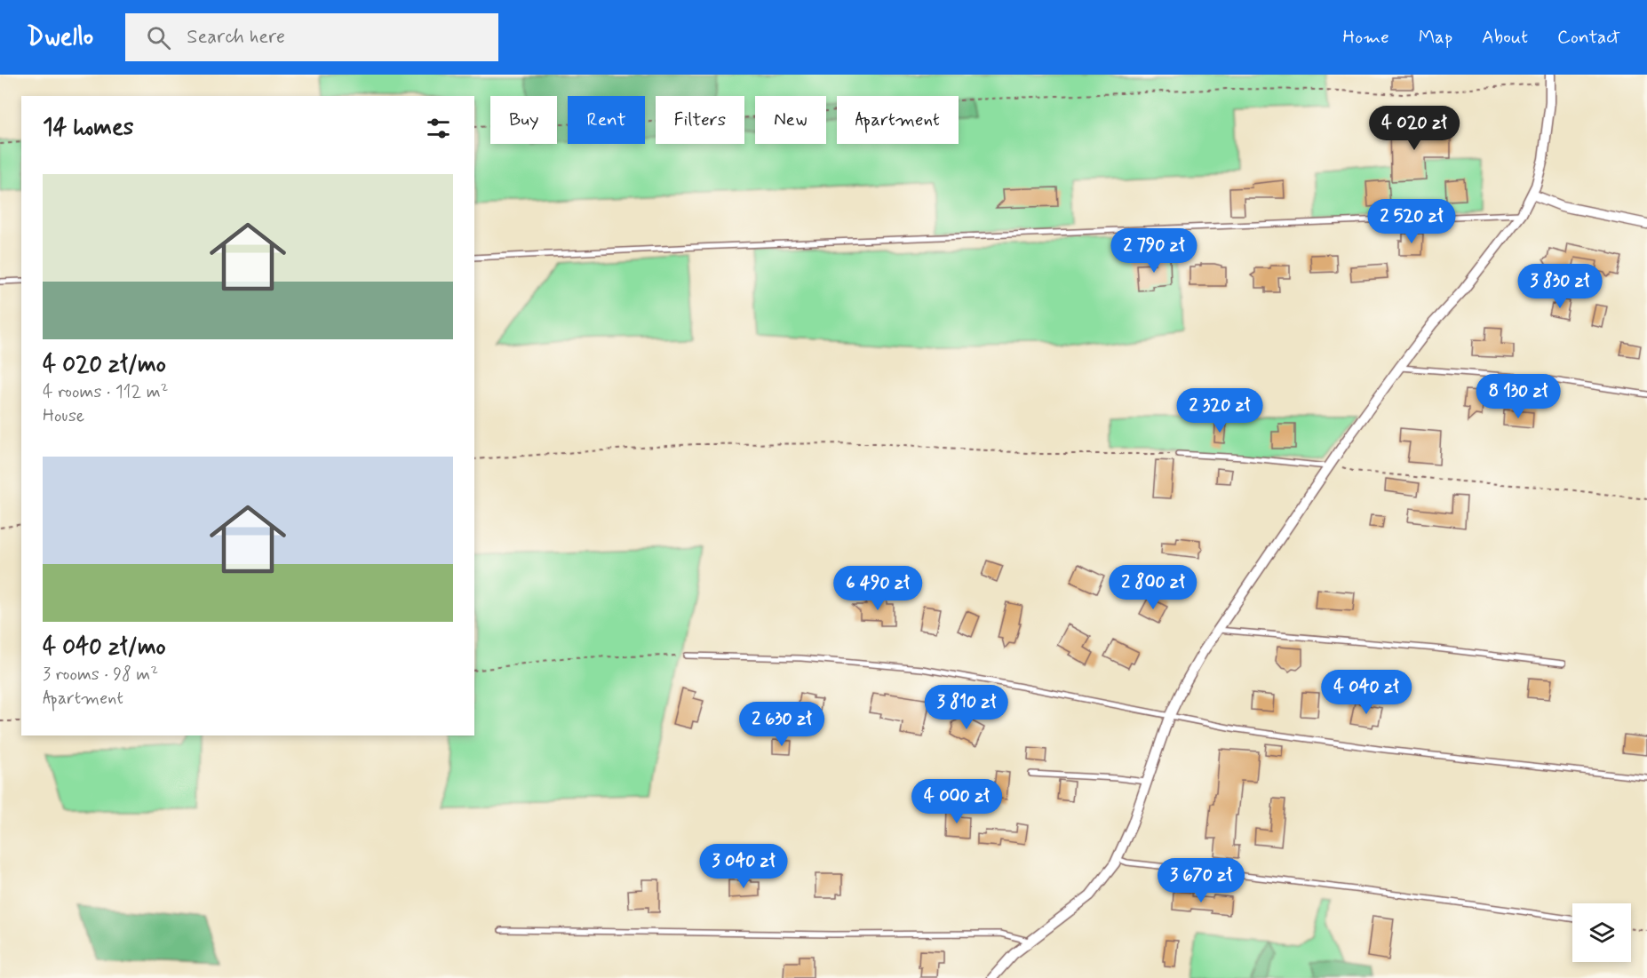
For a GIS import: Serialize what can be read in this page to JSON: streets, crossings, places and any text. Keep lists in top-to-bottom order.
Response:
{
  "page": {
    "header": "Dwello",
    "search": "Search here",
    "nav": [
      "Home",
      "Map",
      "About",
      "Contact"
    ],
    "chip": [
      "Buy",
      "Rent",
      "Filters",
      "New",
      "Apartment"
    ],
    "heading": "14 homes",
    "price": [
      "4 020 zł",
      "2 520 zł",
      "2 790 zł",
      "3 830 zł",
      "8 130 zł",
      "2 320 zł",
      "2 800 zł",
      "6 490 zł",
      "4 040 zł",
      "3 810 zł",
      "2 630 zł",
      "4 000 zł",
      "3 040 zł",
      "3 670 zł"
    ],
    "list": [
      {
        "name": "4 020 zł/mo",
        "note": "4 rooms · 112 m² · House"
      },
      {
        "name": "4 040 zł/mo",
        "note": "3 rooms · 98 m² · Apartment"
      }
    ]
  }
}
